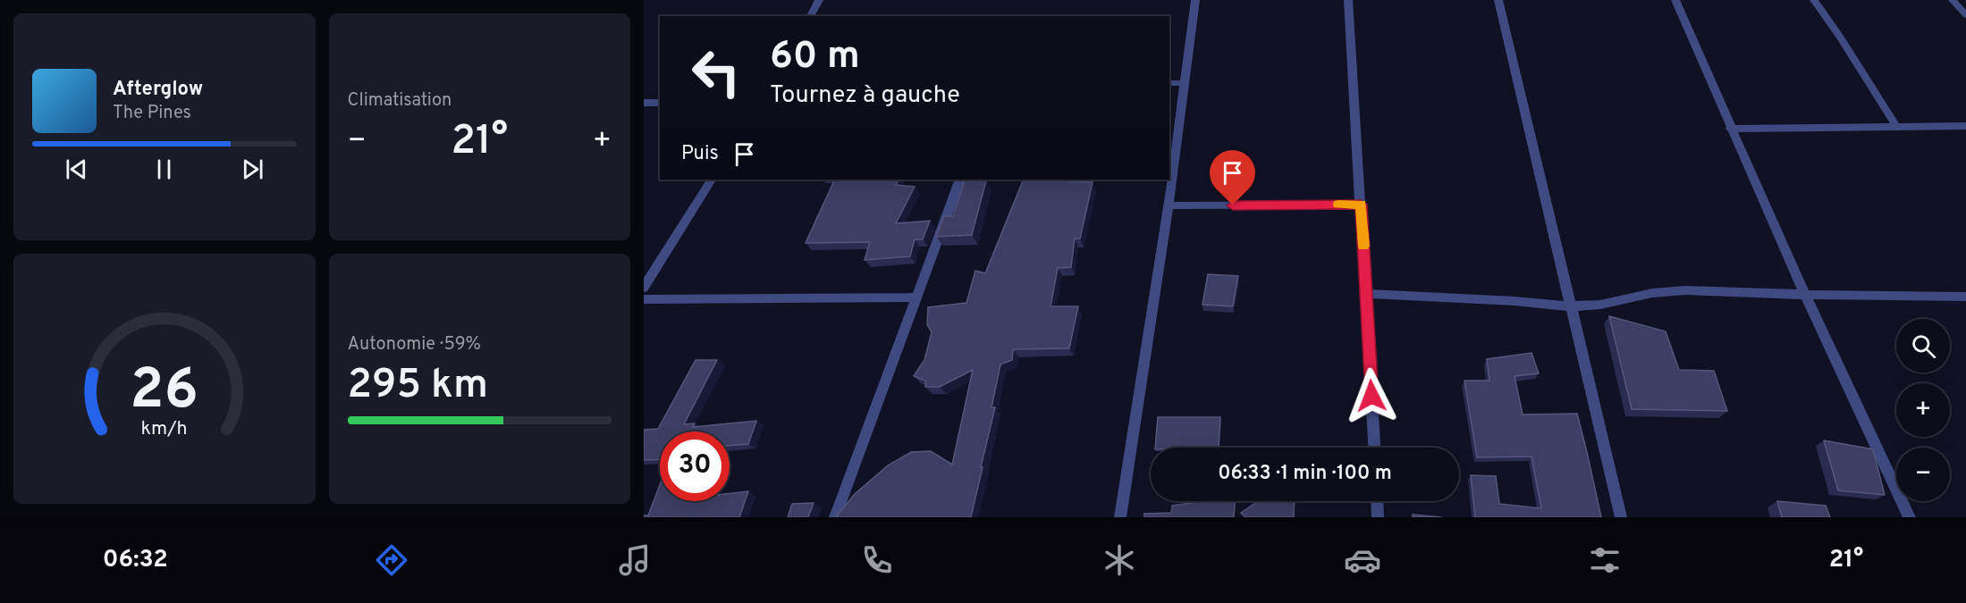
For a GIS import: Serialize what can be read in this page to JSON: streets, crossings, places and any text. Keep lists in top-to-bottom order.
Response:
{
  "page": {
    "tile": [
      "Climatisation",
      ["Autonomie · 59%", "295 km"]
    ],
    "turn": ["60 m", "Tournez à gauche"],
    "song": ["Afterglow", "The Pines"],
    "heat": ["−", "21°", "+"],
    "then": "Puis",
    "map_buttons": ["+", "−"],
    "limit": "30",
    "trip": "06:33 · 1 min · 100 m",
    "tabs": ["06:32", "21°"],
    "gauge": ["26", "km/h"]
  }
}
